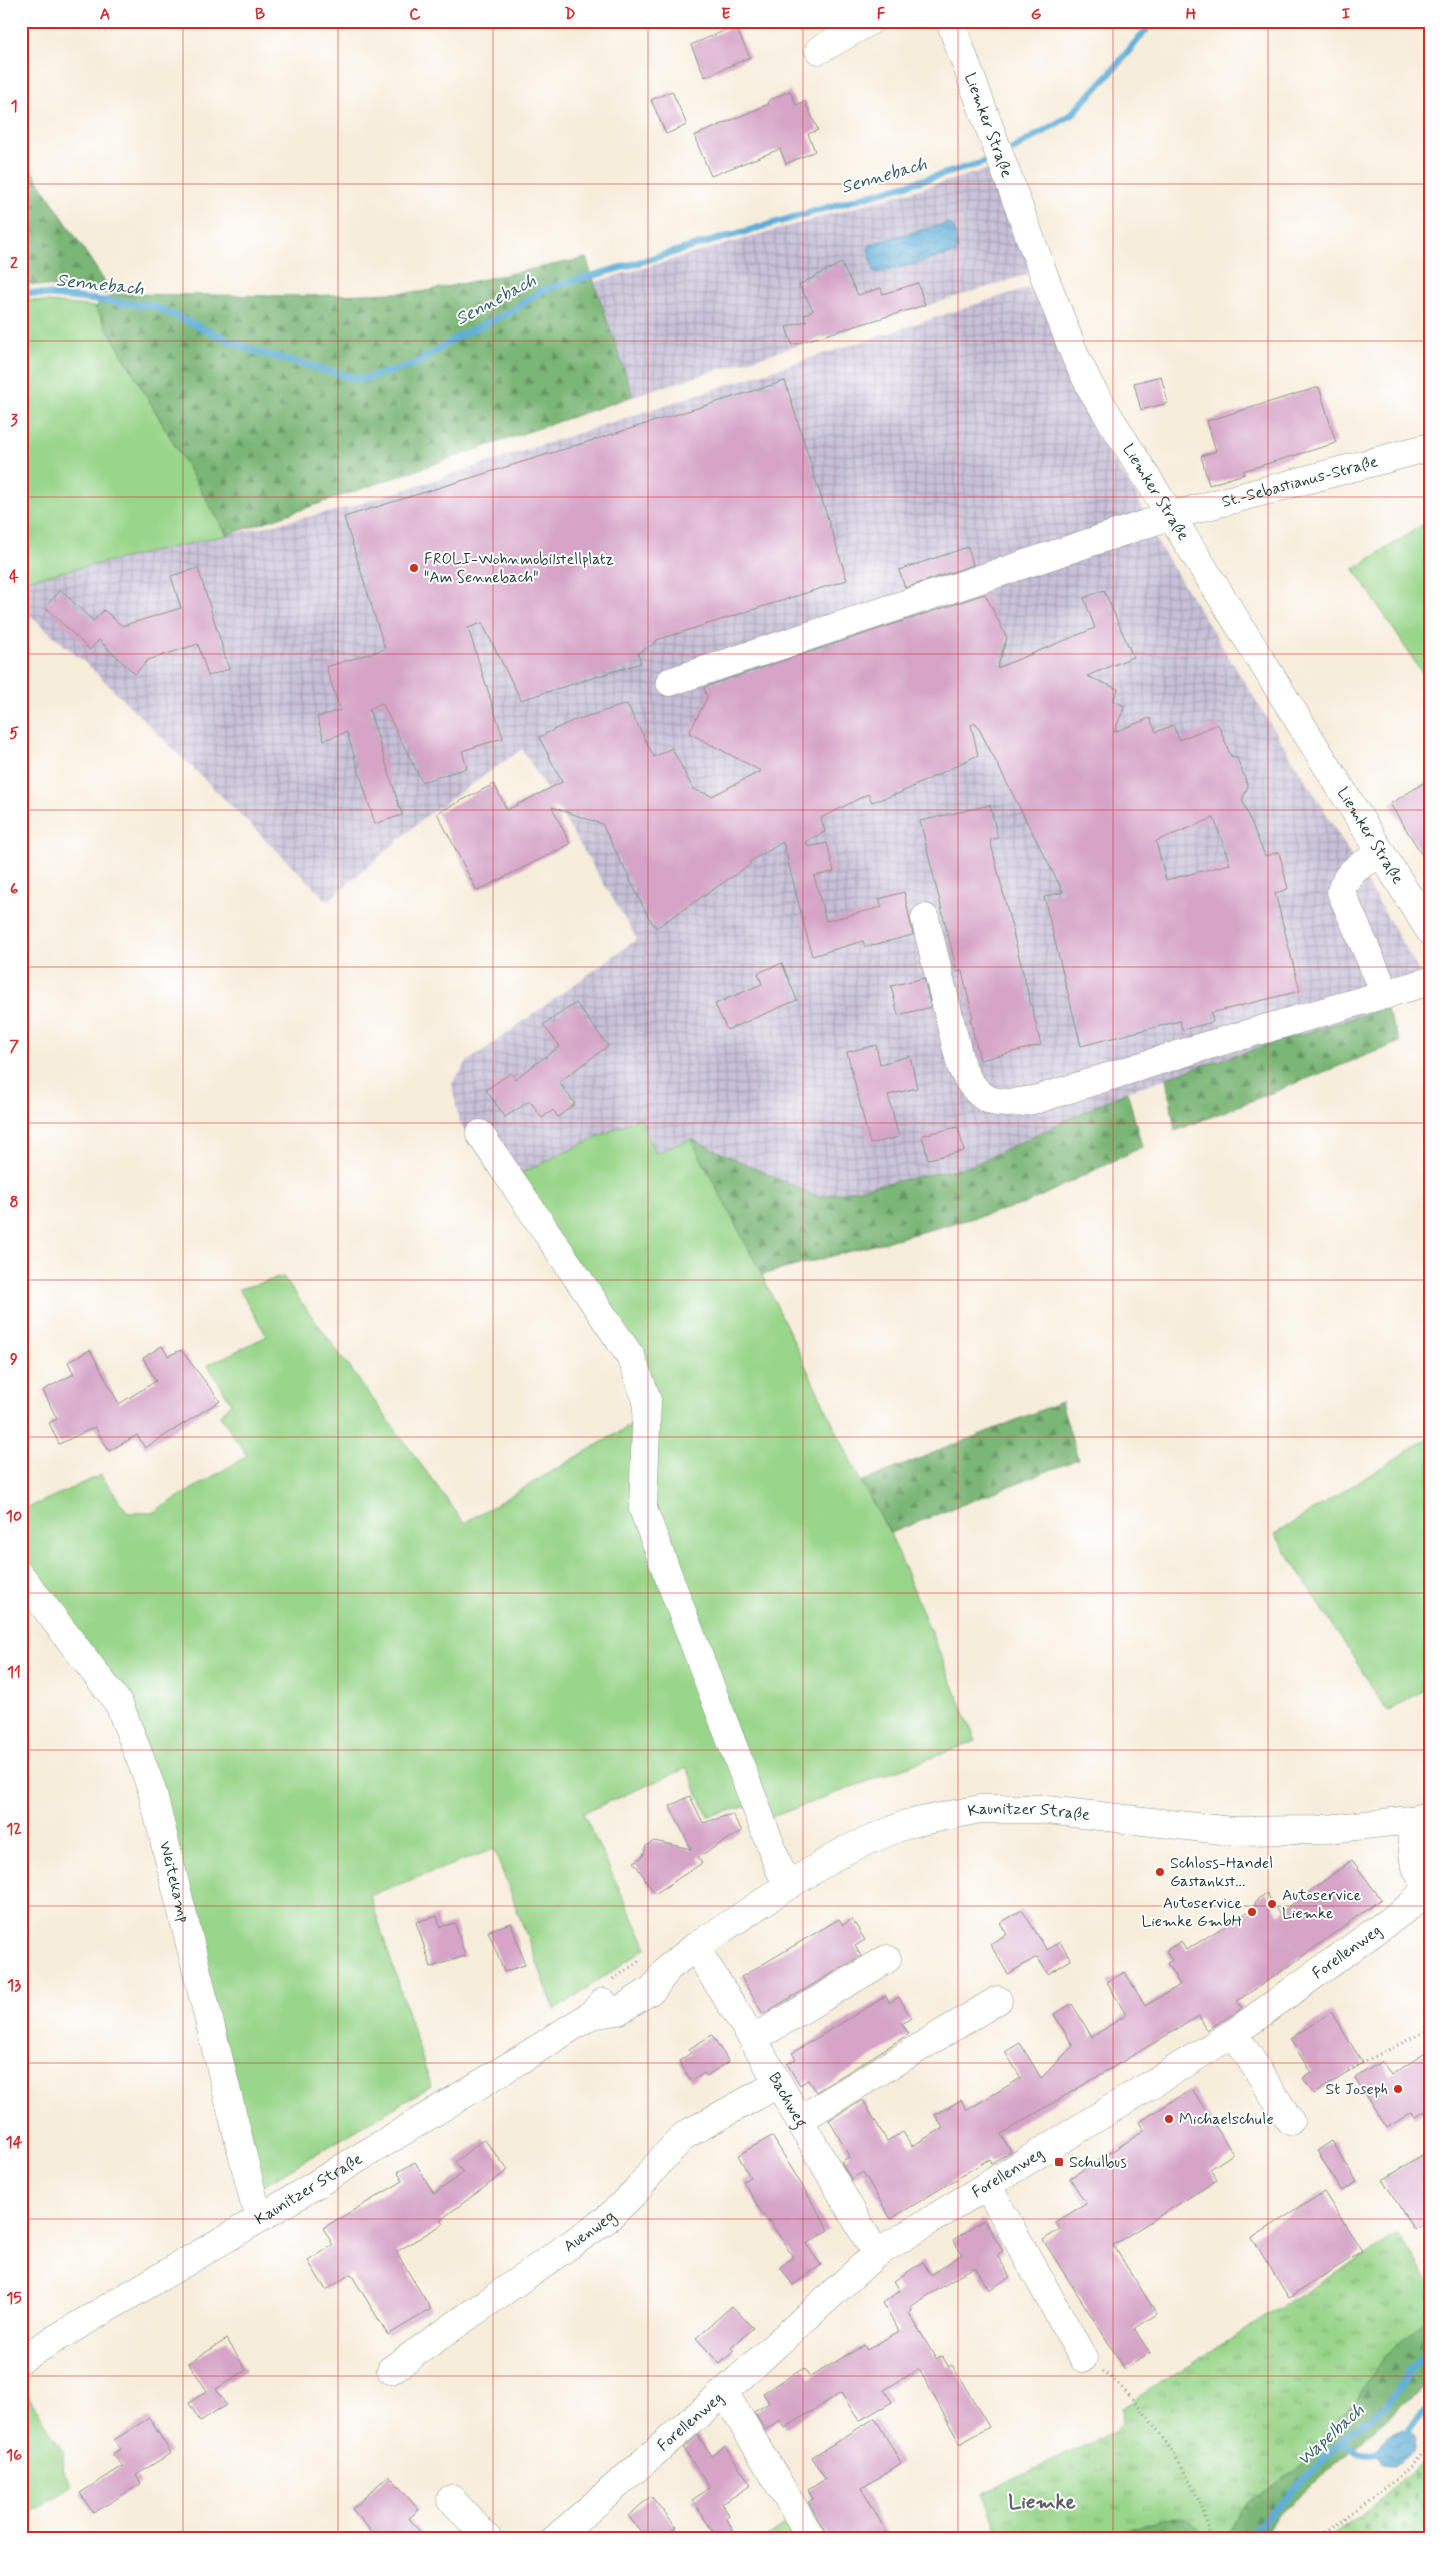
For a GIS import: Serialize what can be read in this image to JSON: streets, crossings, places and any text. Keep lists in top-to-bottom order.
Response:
{
  "streets": {
    "street": [
      "Liemker Straße",
      "St.-Sebastianus-Straße",
      "Kaunitzer Straße",
      "Weitekamp",
      "Forellenweg",
      "Bachweg",
      "Auenweg"
    ]
  },
  "crossings": [
    ["Liemker Straße", "St.-Sebastianus-Straße"],
    ["Kaunitzer Straße", "Weitekamp"],
    ["Kaunitzer Straße", "Forellenweg"],
    ["Kaunitzer Straße", "Bachweg"],
    ["Forellenweg", "Bachweg"],
    ["Bachweg", "Auenweg"]
  ],
  "districts": ["Liemke"],
  "water": ["Sennebach", "Wapelbach"],
  "places": {
    "other": [
      "FROLI-Wohnmobilstellplatz \"Am Sennebach\"",
      "Schloss-Handel Gastankst...",
      "Autoservice Liemke",
      "Autoservice Liemke GmbH",
      "St Joseph",
      "Michaelschule"
    ],
    "transit": ["Schulbus"]
  },
  "grid": {
    "columns": [
      "A",
      "B",
      "C",
      "D",
      "E",
      "F",
      "G",
      "H",
      "I"
    ],
    "rows": [
      "1",
      "2",
      "3",
      "4",
      "5",
      "6",
      "7",
      "8",
      "9",
      "10",
      "11",
      "12",
      "13",
      "14",
      "15",
      "16"
    ]
  }
}
